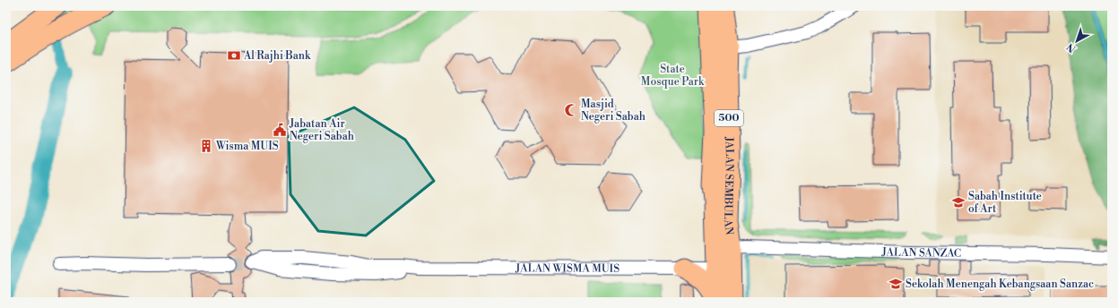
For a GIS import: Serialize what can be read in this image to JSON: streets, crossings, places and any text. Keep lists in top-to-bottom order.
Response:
{
  "streets": {
    "main road": ["500", "JALAN SEMBULAN"],
    "street": ["JALAN SANZAC", "JALAN WISMA MUIS"]
  },
  "crossings": [
    ["JALAN SEMBULAN", "JALAN SANZAC"],
    ["JALAN SEMBULAN", "JALAN WISMA MUIS"]
  ],
  "parks": ["State Mosque Park"],
  "places": {
    "bank": ["Al Rajhi Bank"],
    "mosque": ["Masjid Negeri Sabah"],
    "public building": ["Jabatan Air Negeri Sabah"],
    "building": ["Wisma MUIS"],
    "school or university": ["Sabah Institute of Art", "Sekolah Menengah Kebangsaan Sanzac"]
  },
  "north": "bottom left"
}
